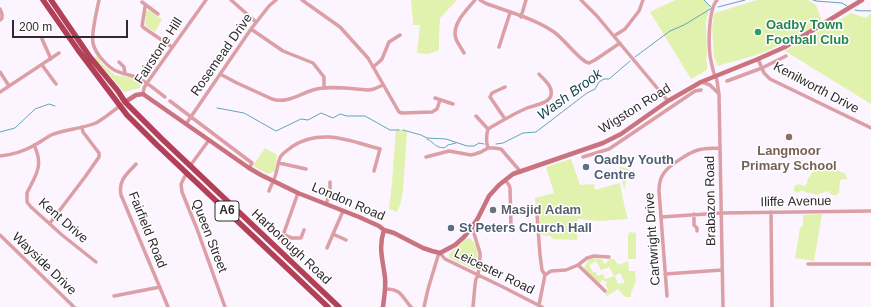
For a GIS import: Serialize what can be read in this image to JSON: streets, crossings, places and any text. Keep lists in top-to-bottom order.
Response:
{
  "streets": {
    "highway": ["A6", "Harborough Road"],
    "main road": ["Wigston Road", "London Road"],
    "street": [
      "Fairstone Hill",
      "Rosemead Drive",
      "Kenilworth Drive",
      "Brabazon Road",
      "Iliffe Avenue",
      "Kent Drive",
      "Fairfield Road",
      "Queen Street",
      "Cartwright Drive",
      "Wayside Drive",
      "Leicester Road"
    ]
  },
  "crossings": [
    ["Fairstone Hill", "London Road"],
    ["Rosemead Drive", "London Road"],
    ["Kenilworth Drive", "Wigston Road"],
    ["Wigston Road", "Brabazon Road"],
    ["Wigston Road", "London Road"],
    ["Wigston Road", "Leicester Road"],
    ["Brabazon Road", "Iliffe Avenue"],
    ["Brabazon Road", "Cartwright Drive"],
    ["London Road", "Leicester Road"],
    ["Iliffe Avenue", "Cartwright Drive"],
    ["A6", "Harborough Road"],
    ["Queen Street", "Harborough Road"]
  ],
  "water": ["Wash Brook"],
  "places": [
    "Oadby Town Football Club",
    "Langmoor Primary School",
    "Oadby Youth Centre",
    "Masjid Adam",
    "St Peters Church Hall"
  ],
  "scale_bar": "200 m"
}
